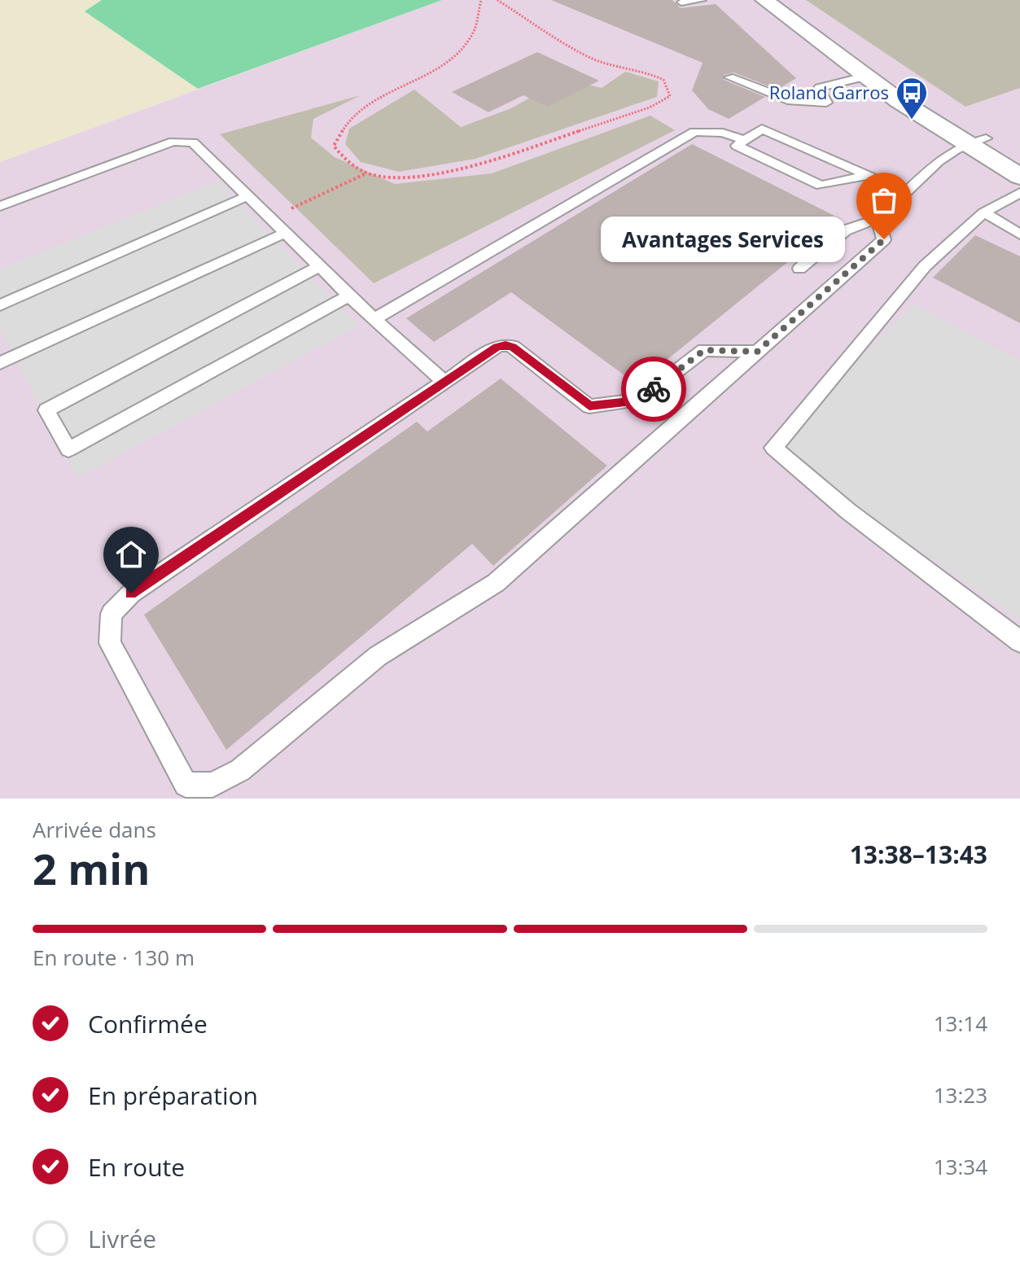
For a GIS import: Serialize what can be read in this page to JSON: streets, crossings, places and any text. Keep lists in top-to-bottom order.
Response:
{
  "places": {
    "bus stop": ["Roland Garros"],
    "other": ["Avantages Services"]
  },
  "page": {
    "bubble": "Avantages Services",
    "heading": ["2 min", "Arrivée dans", "13:38–13:43"],
    "bar": "En route · 130 m",
    "list": [
      ["Confirmée", "13:14"],
      ["En préparation", "13:23"],
      ["En route", "13:34"],
      "Livrée"
    ]
  }
}
